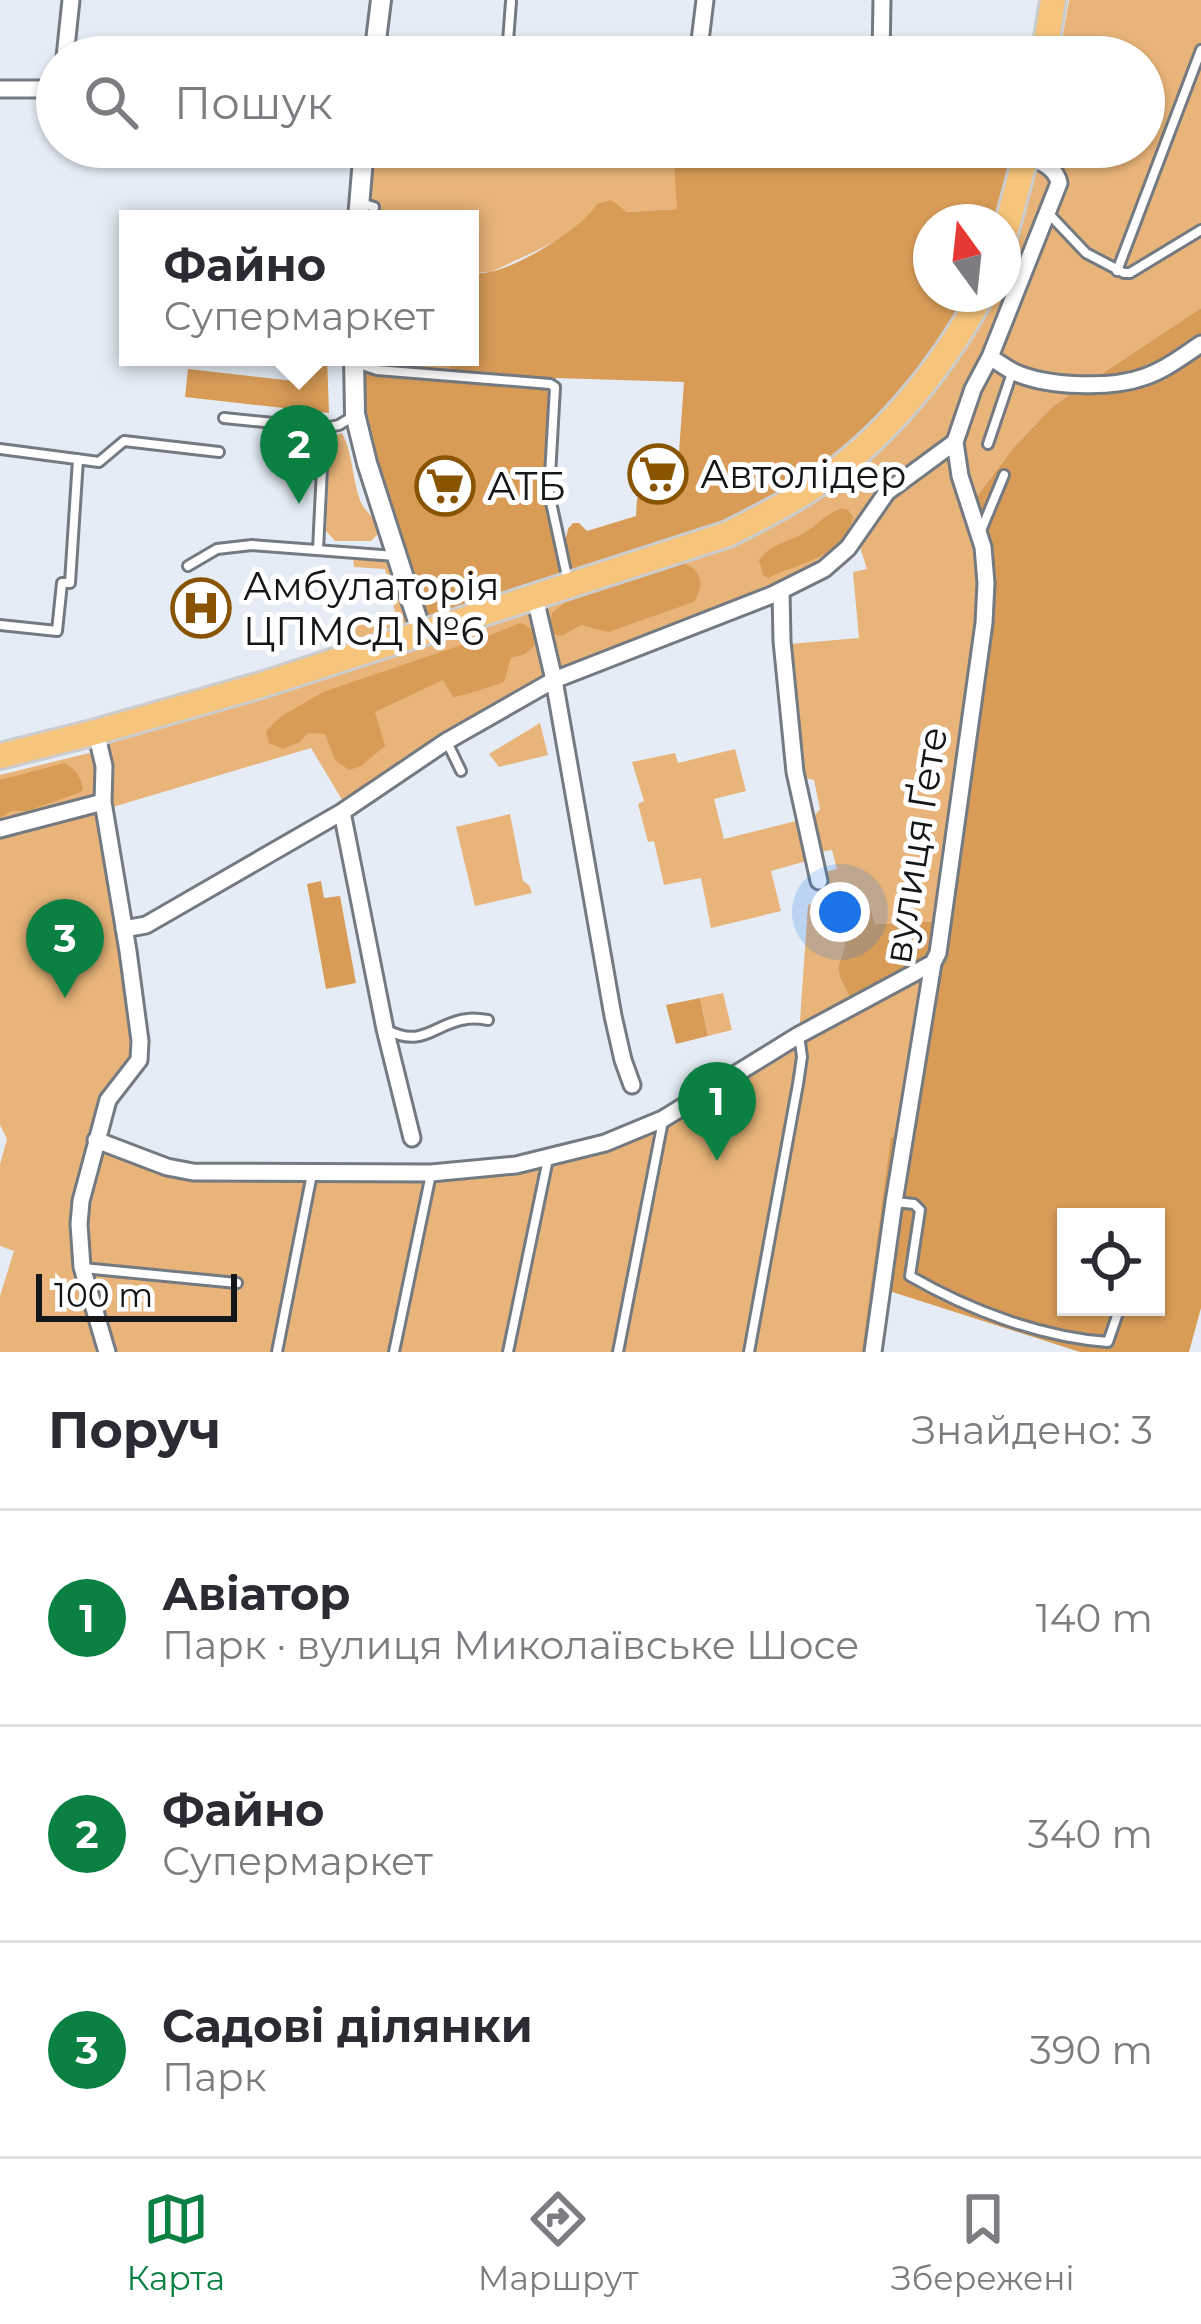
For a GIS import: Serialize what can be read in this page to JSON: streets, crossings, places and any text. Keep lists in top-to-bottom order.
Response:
{
  "streets": {
    "street": ["вулиця Ґете"]
  },
  "places": {
    "supermarket": ["Автолідер", "АТБ"],
    "hospital": ["Амбулаторія ЦПМСД №6"]
  },
  "scale_bar": "100 m",
  "north": "top",
  "page": {
    "search": "Пошук",
    "popup": ["Файно", "Супермаркет"],
    "pins": ["2", "3", "1"],
    "scale": "100 m",
    "heading": ["Поруч", "Знайдено: 3"],
    "list": [
      {
        "mark": "1",
        "name": "Авіатор",
        "note": "Парк · вулиця Миколаївське Шосе",
        "value": "140 m"
      },
      {
        "mark": "2",
        "name": "Файно",
        "note": "Супермаркет",
        "value": "340 m"
      },
      {
        "mark": "3",
        "name": "Садові ділянки",
        "note": "Парк",
        "value": "390 m"
      }
    ],
    "nav": ["Карта", "Маршрут", "Збережені"]
  }
}
